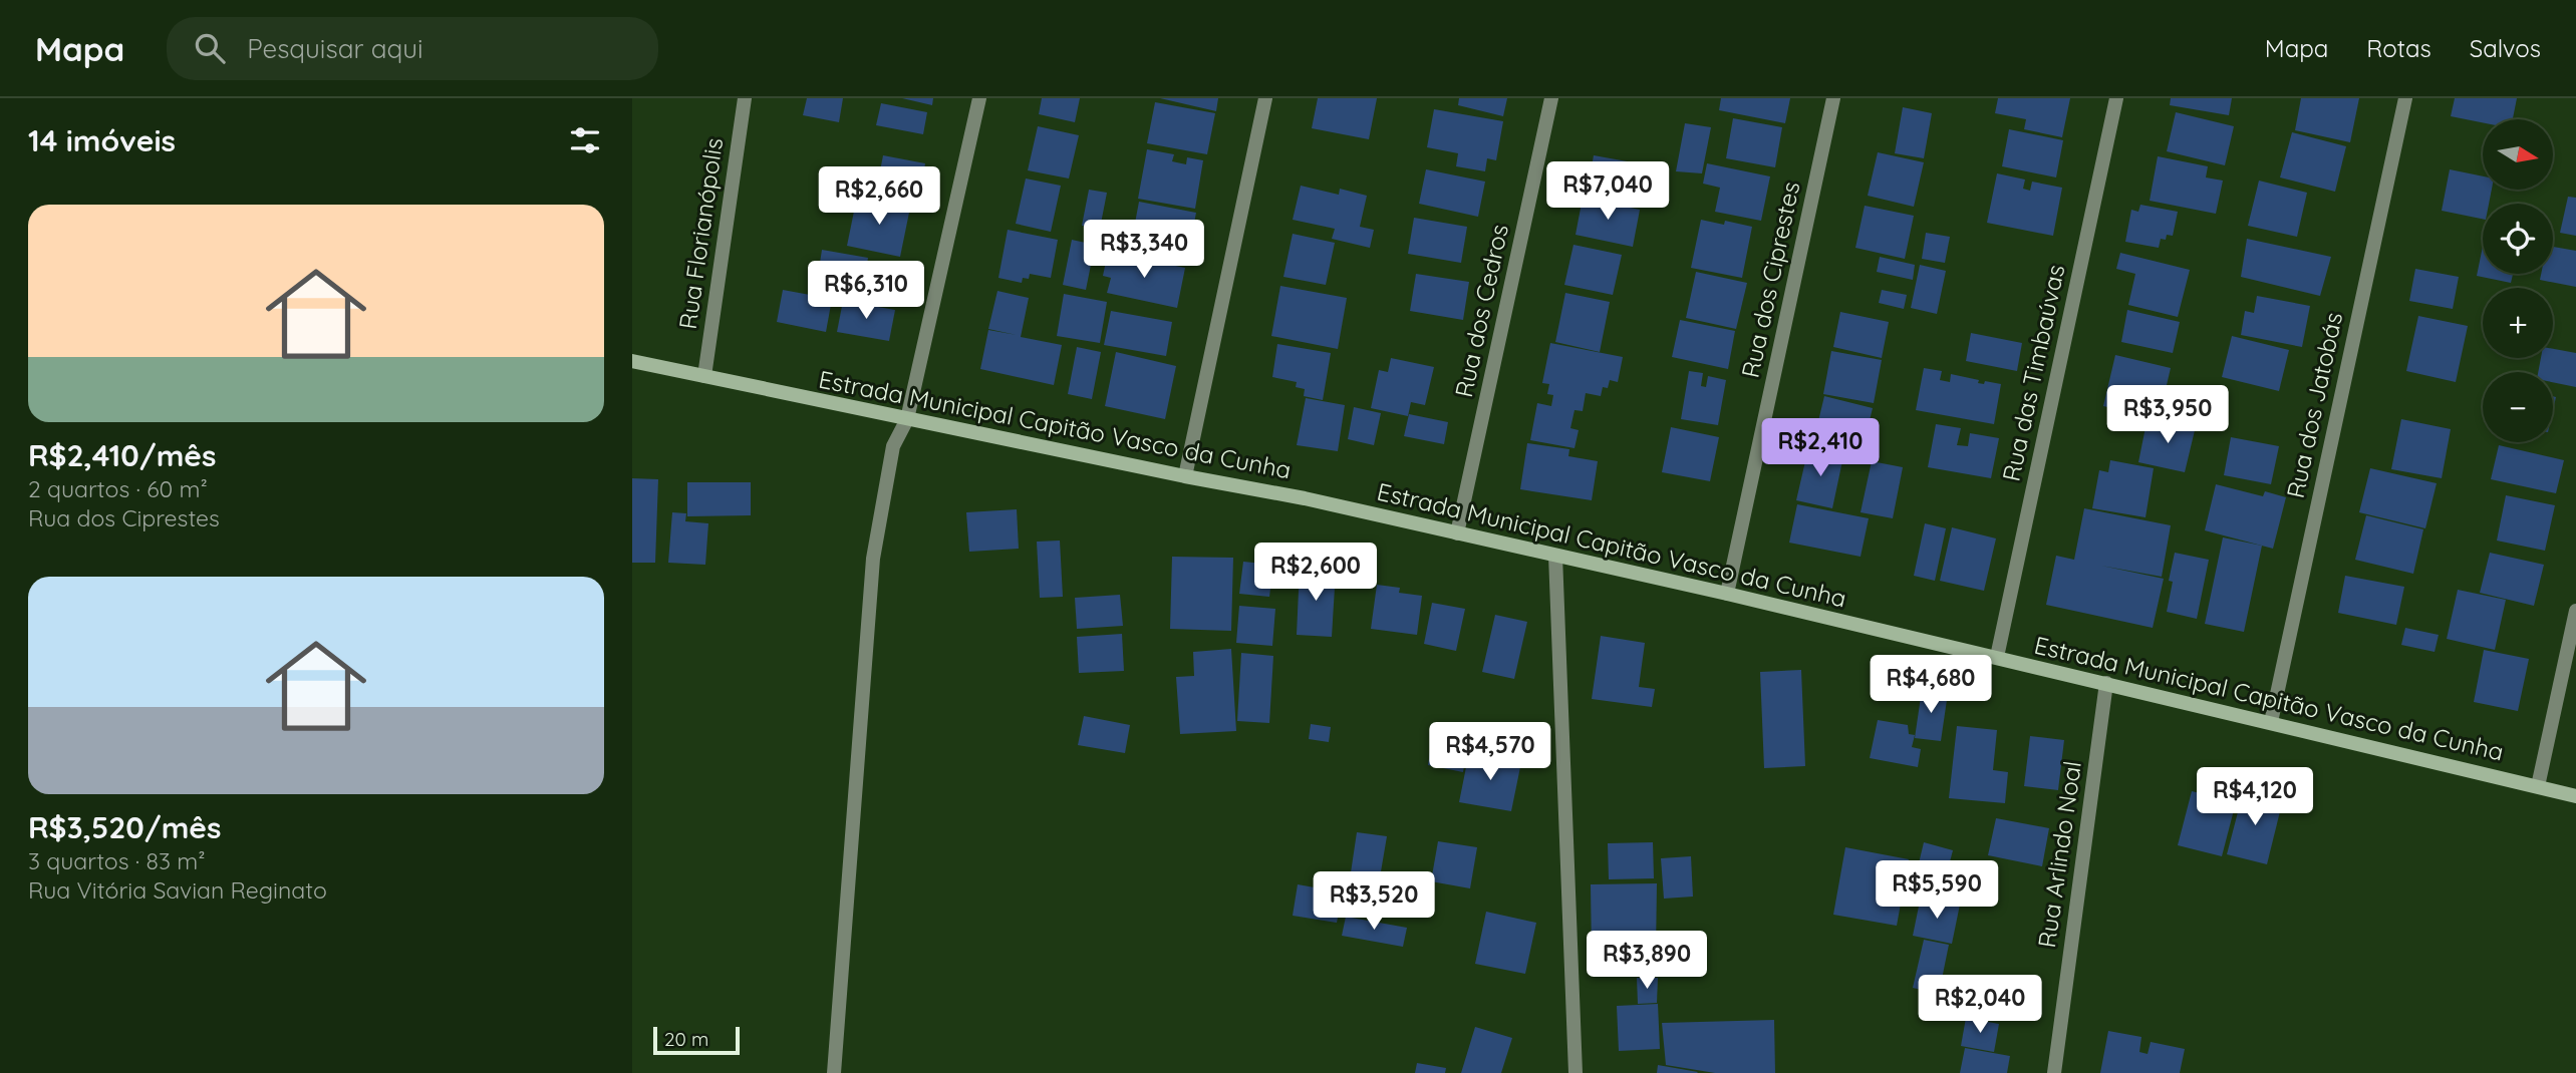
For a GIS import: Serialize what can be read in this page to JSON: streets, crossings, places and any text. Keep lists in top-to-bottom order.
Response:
{
  "streets": {
    "main road": ["Estrada Municipal Capitão Vasco da Cunha"],
    "street": [
      "Rua Florianópolis",
      "Rua dos Ciprestes",
      "Rua dos Cedros",
      "Rua das Timbaúvas",
      "Rua dos Jatobás",
      "Rua Arlindo Noal"
    ]
  },
  "crossings": [
    ["Rua Florianópolis", "Estrada Municipal Capitão Vasco da Cunha"],
    ["Rua dos Ciprestes", "Estrada Municipal Capitão Vasco da Cunha"],
    ["Rua dos Cedros", "Estrada Municipal Capitão Vasco da Cunha"],
    ["Rua das Timbaúvas", "Estrada Municipal Capitão Vasco da Cunha"],
    ["Rua dos Jatobás", "Estrada Municipal Capitão Vasco da Cunha"],
    ["Estrada Municipal Capitão Vasco da Cunha", "Rua Arlindo Noal"]
  ],
  "scale_bar": "20 m",
  "north": "right",
  "page": {
    "header": "Mapa",
    "search": "Pesquisar aqui",
    "nav": ["Mapa", "Rotas", "Salvos"],
    "heading": "14 imóveis",
    "map_buttons": ["+", "−"],
    "price": [
      "R$7,040",
      "R$2,660",
      "R$3,340",
      "R$6,310",
      "R$3,950",
      "R$2,410",
      "R$2,600",
      "R$4,680",
      "R$4,570",
      "R$4,120",
      "R$5,590",
      "R$3,520",
      "R$3,890",
      "R$2,040"
    ],
    "list": [
      {
        "name": "R$2,410/mês",
        "note": "2 quartos · 60 m² · Rua dos Ciprestes"
      },
      {
        "name": "R$3,520/mês",
        "note": "3 quartos · 83 m² · Rua Vitória Savian Reginato"
      }
    ],
    "scale": "20 m"
  }
}
